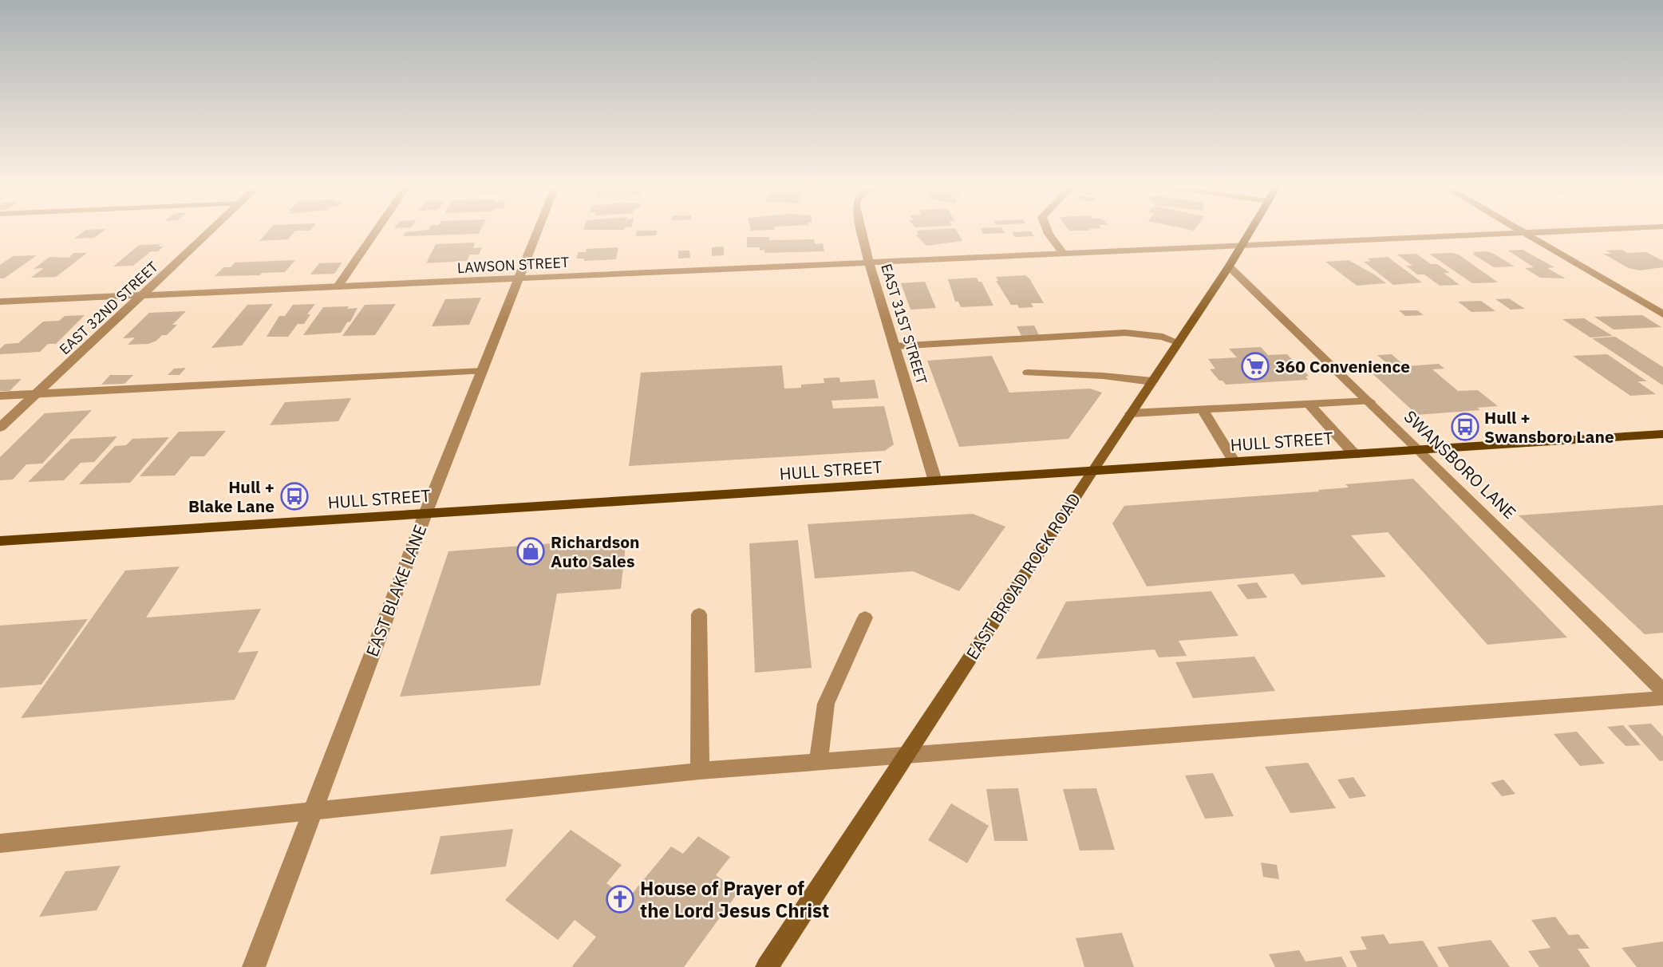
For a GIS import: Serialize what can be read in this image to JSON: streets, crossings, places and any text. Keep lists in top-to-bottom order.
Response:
{
  "streets": {
    "main road": ["HULL STREET", "EAST BROAD ROCK ROAD"],
    "street": [
      "LAWSON STREET",
      "EAST 32ND STREET",
      "EAST 31ST STREET",
      "SWANSBORO LANE",
      "EAST BLAKE LANE"
    ]
  },
  "crossings": [
    ["LAWSON STREET", "EAST 32ND STREET"],
    ["LAWSON STREET", "EAST 31ST STREET"],
    ["LAWSON STREET", "EAST BROAD ROCK ROAD"],
    ["LAWSON STREET", "EAST BLAKE LANE"],
    ["EAST 31ST STREET", "HULL STREET"],
    ["HULL STREET", "SWANSBORO LANE"],
    ["HULL STREET", "EAST BROAD ROCK ROAD"],
    ["HULL STREET", "EAST BLAKE LANE"],
    ["SWANSBORO LANE", "EAST BROAD ROCK ROAD"]
  ],
  "places": {
    "supermarket": ["360 Convenience"],
    "bus stop": ["Hull + Swansboro Lane", "Hull + Blake Lane"],
    "shop": ["Richardson Auto Sales"],
    "church": ["House of Prayer of the Lord Jesus Christ"]
  }
}
